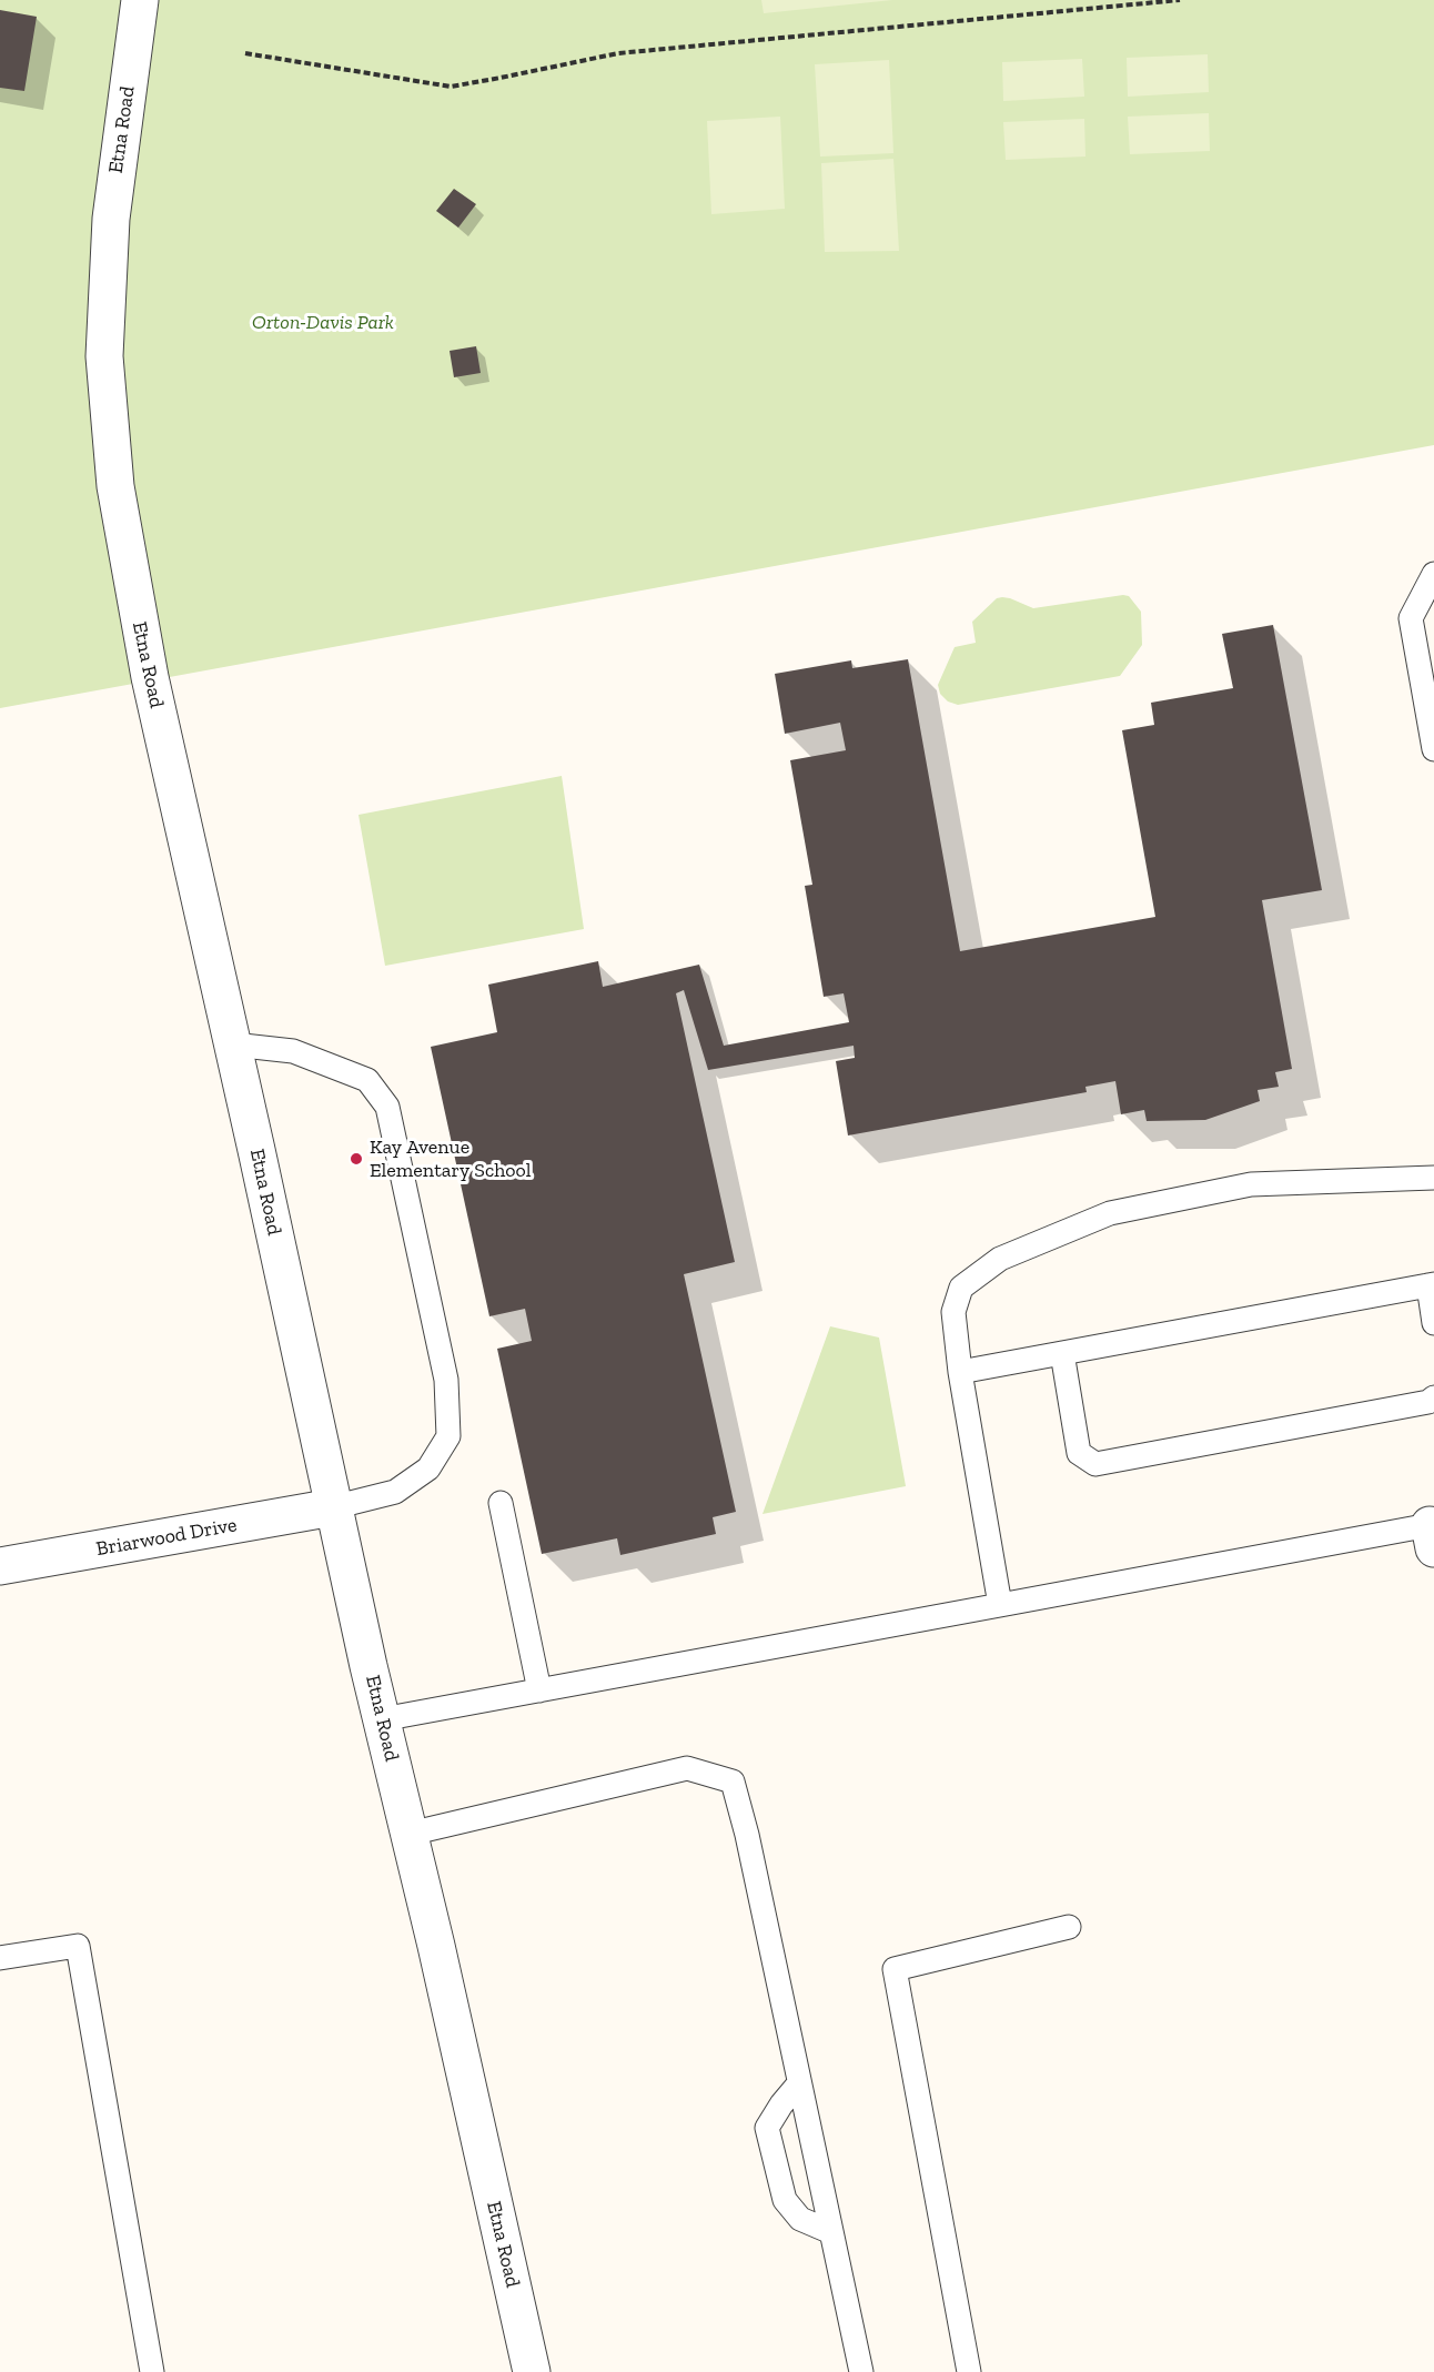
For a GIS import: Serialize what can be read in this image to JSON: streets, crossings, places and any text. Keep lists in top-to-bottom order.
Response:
{
  "streets": {
    "street": ["Etna Road", "Briarwood Drive"]
  },
  "crossings": [
    ["Etna Road", "Briarwood Drive"]
  ],
  "parks": ["Orton-Davis Park"],
  "places": ["Kay Avenue Elementary School"]
}
